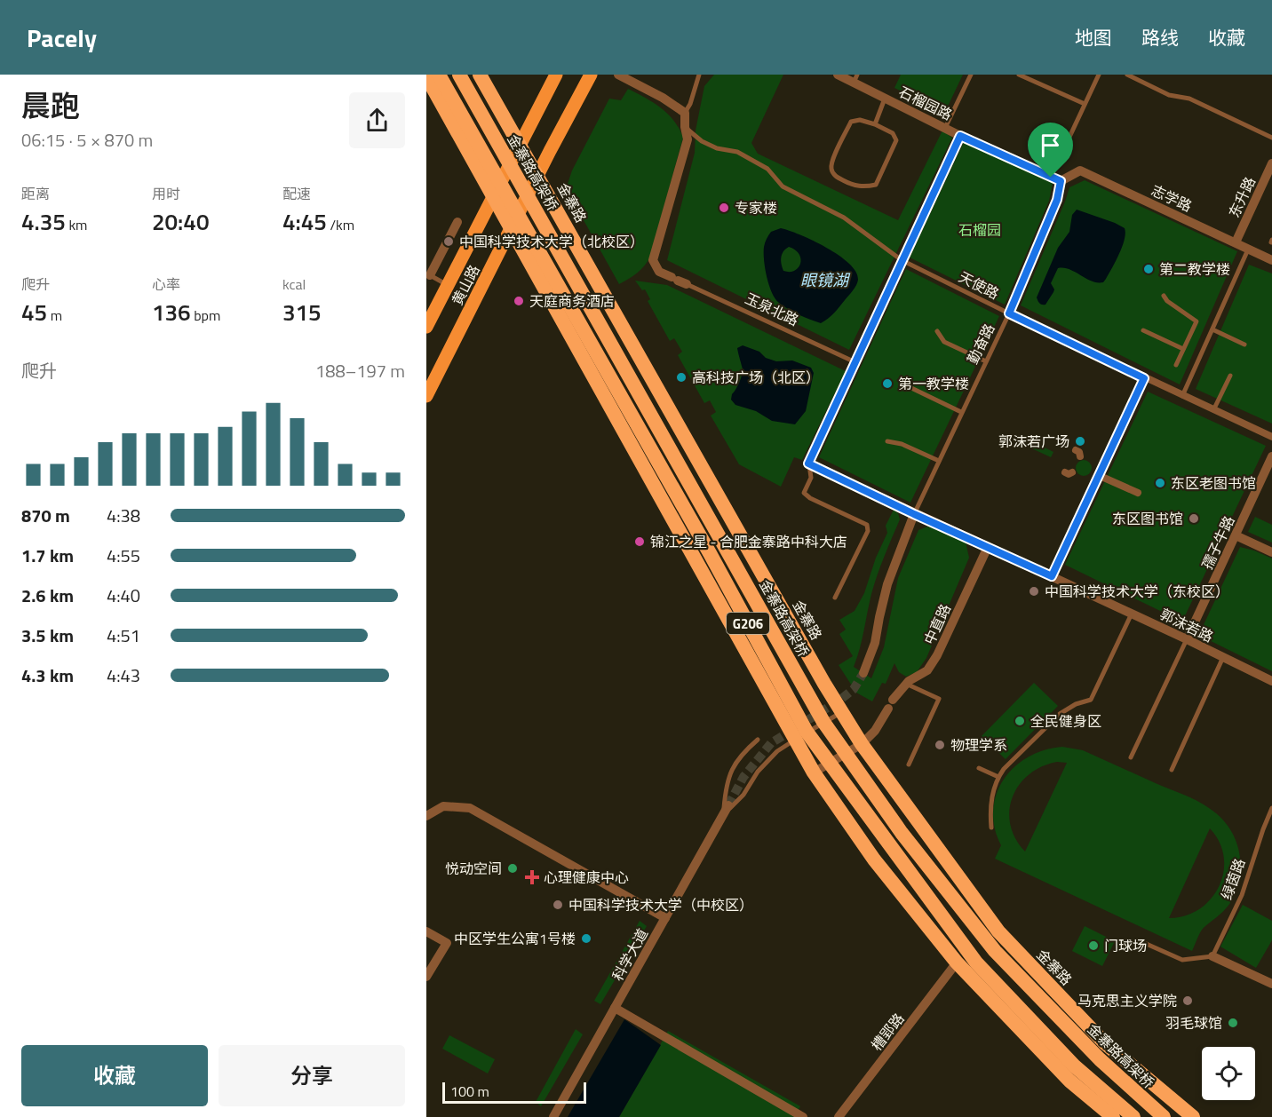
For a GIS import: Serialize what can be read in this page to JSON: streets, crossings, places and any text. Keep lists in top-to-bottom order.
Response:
{
  "streets": {
    "highway": ["金寨路高架桥", "金寨路", "G206"],
    "main road": ["黄山路"],
    "street": [
      "石榴园路",
      "东升路",
      "志学路",
      "天使路",
      "玉泉北路",
      "勤奋路",
      "孺子牛路",
      "中直路",
      "郭沫若路",
      "科学大道",
      "槽郢路"
    ],
    "lane": ["绿茵路"]
  },
  "crossings": [
    ["石榴园路", "志学路"],
    ["石榴园路", "勤奋路"],
    ["东升路", "志学路"],
    ["志学路", "勤奋路"],
    ["金寨路", "黄山路"],
    ["天使路", "玉泉北路"],
    ["天使路", "勤奋路"],
    ["勤奋路", "郭沫若路"],
    ["孺子牛路", "郭沫若路"],
    ["中直路", "郭沫若路"]
  ],
  "water": ["眼镜湖"],
  "parks": ["石榴园"],
  "places": {
    "other": [
      "专家楼",
      "中国科学技术大学（北校区）",
      "第二教学楼",
      "天庭商务酒店",
      "高科技广场（北区）",
      "第一教学楼",
      "郭沫若广场",
      "东区老图书馆",
      "东区图书馆",
      "锦江之星 - 合肥金寨路中科大店",
      "中国科学技术大学（东校区）",
      "全民健身区",
      "物理学系",
      "悦动空间",
      "中国科学技术大学（中校区）",
      "中区学生公寓1号楼",
      "门球场",
      "马克思主义学院",
      "羽毛球馆"
    ],
    "health": ["心理健康中心"]
  },
  "scale_bar": "100 m",
  "page": {
    "header": "Pacely",
    "nav": ["地图", "路线", "收藏"],
    "heading": ["晨跑", "06:15 · 5 × 870 m"],
    "stats": [
      ["距离", "4.35 km"],
      ["用时", "20:40"],
      ["配速", "4:45 /km"],
      ["爬升", "45 m"],
      ["心率", "136 bpm"],
      ["kcal", "315"]
    ],
    "chart": ["爬升", "188–197 m"],
    "list": [
      {
        "name": "870 m",
        "note": "4:38"
      },
      {
        "name": "1.7 km",
        "note": "4:55"
      },
      {
        "name": "2.6 km",
        "note": "4:40"
      },
      {
        "name": "3.5 km",
        "note": "4:51"
      },
      {
        "name": "4.3 km",
        "note": "4:43"
      }
    ],
    "buttons": ["收藏", "分享"],
    "scale": "100 m"
  }
}
